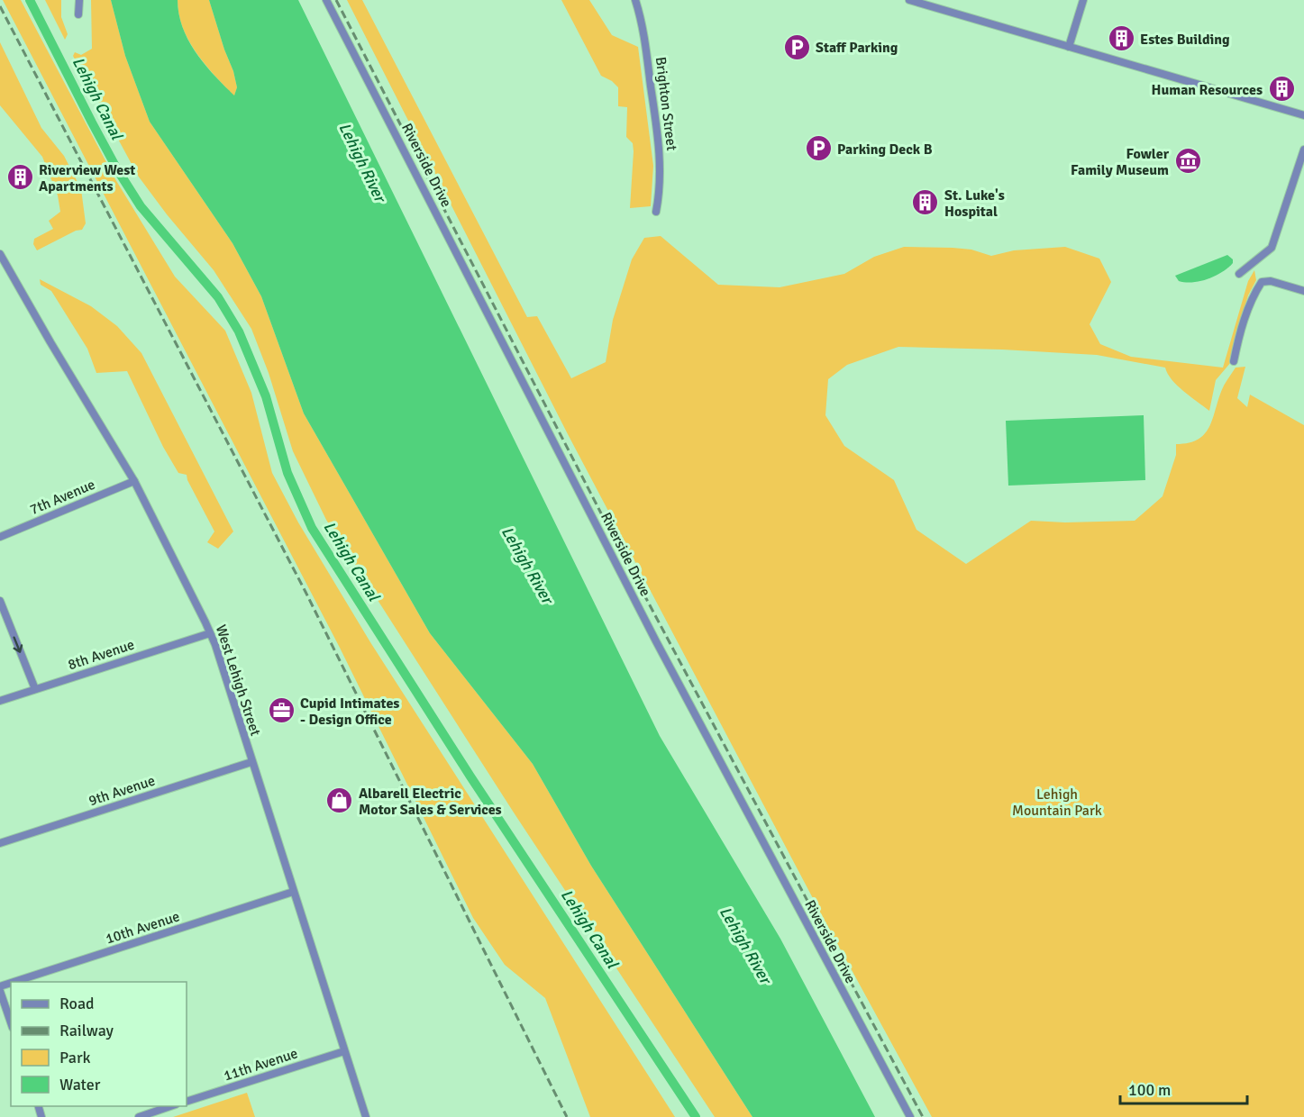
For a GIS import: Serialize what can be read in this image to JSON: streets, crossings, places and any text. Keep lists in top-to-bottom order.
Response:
{
  "streets": {
    "street": [
      "Brighton Street",
      "Riverside Drive",
      "7th Avenue",
      "8th Avenue",
      "West Lehigh Street",
      "9th Avenue",
      "10th Avenue",
      "11th Avenue"
    ]
  },
  "crossings": [
    ["7th Avenue", "West Lehigh Street"],
    ["8th Avenue", "West Lehigh Street"],
    ["West Lehigh Street", "9th Avenue"],
    ["West Lehigh Street", "10th Avenue"],
    ["West Lehigh Street", "11th Avenue"]
  ],
  "water": ["Lehigh Canal", "Lehigh River"],
  "parks": ["Lehigh Mountain Park"],
  "places": {
    "building": [
      "Estes Building",
      "Human Resources",
      "Riverview West Apartments",
      "St. Luke's Hospital"
    ],
    "parking": ["Staff Parking", "Parking Deck B"],
    "museum": ["Fowler Family Museum"],
    "office": ["Cupid Intimates - Design Office"],
    "shop": ["Albarell Electric Motor Sales & Services"]
  },
  "legend": [
    "Road",
    "Railway",
    "Park",
    "Water"
  ],
  "scale_bar": "100 m"
}
